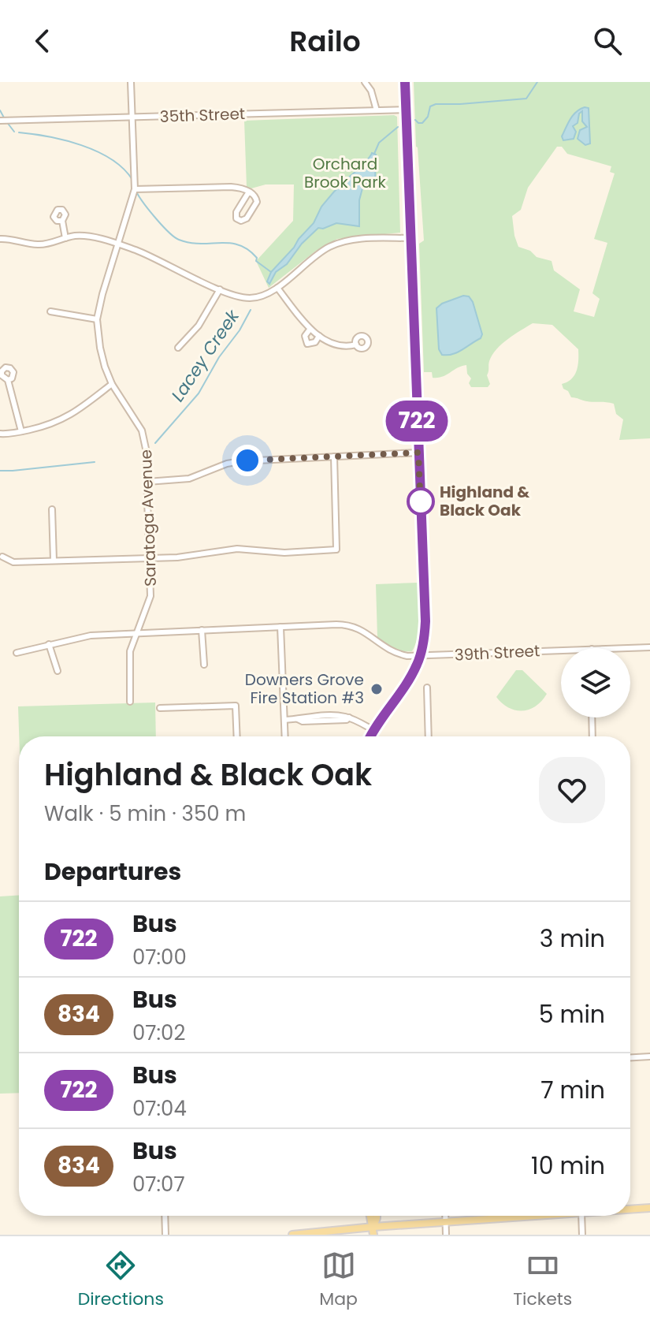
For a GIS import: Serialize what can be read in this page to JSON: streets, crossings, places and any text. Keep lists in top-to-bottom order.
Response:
{
  "streets": {
    "street": ["35th Street", "Saratoga Avenue", "39th Street"]
  },
  "crossings": [
    ["35th Street", "Saratoga Avenue"],
    ["Saratoga Avenue", "39th Street"]
  ],
  "water": ["Lacey Creek"],
  "parks": ["Orchard Brook Park"],
  "places": ["Highland & Black Oak", "Downers Grove Fire Station #3"],
  "lines": ["bus line 722"],
  "page": {
    "header": "Railo",
    "on_map": "722",
    "heading": [
      ["Highland & Black Oak", "Walk · 5 min · 350 m"],
      "Departures"
    ],
    "list": [
      {
        "mark": "722",
        "name": "Bus",
        "note": "07:00",
        "value": "3 min"
      },
      {
        "mark": "834",
        "name": "Bus",
        "note": "07:02",
        "value": "5 min"
      },
      {
        "mark": "722",
        "name": "Bus",
        "note": "07:04",
        "value": "7 min"
      },
      {
        "mark": "834",
        "name": "Bus",
        "note": "07:07",
        "value": "10 min"
      }
    ],
    "tabs": ["Directions", "Map", "Tickets"]
  }
}
